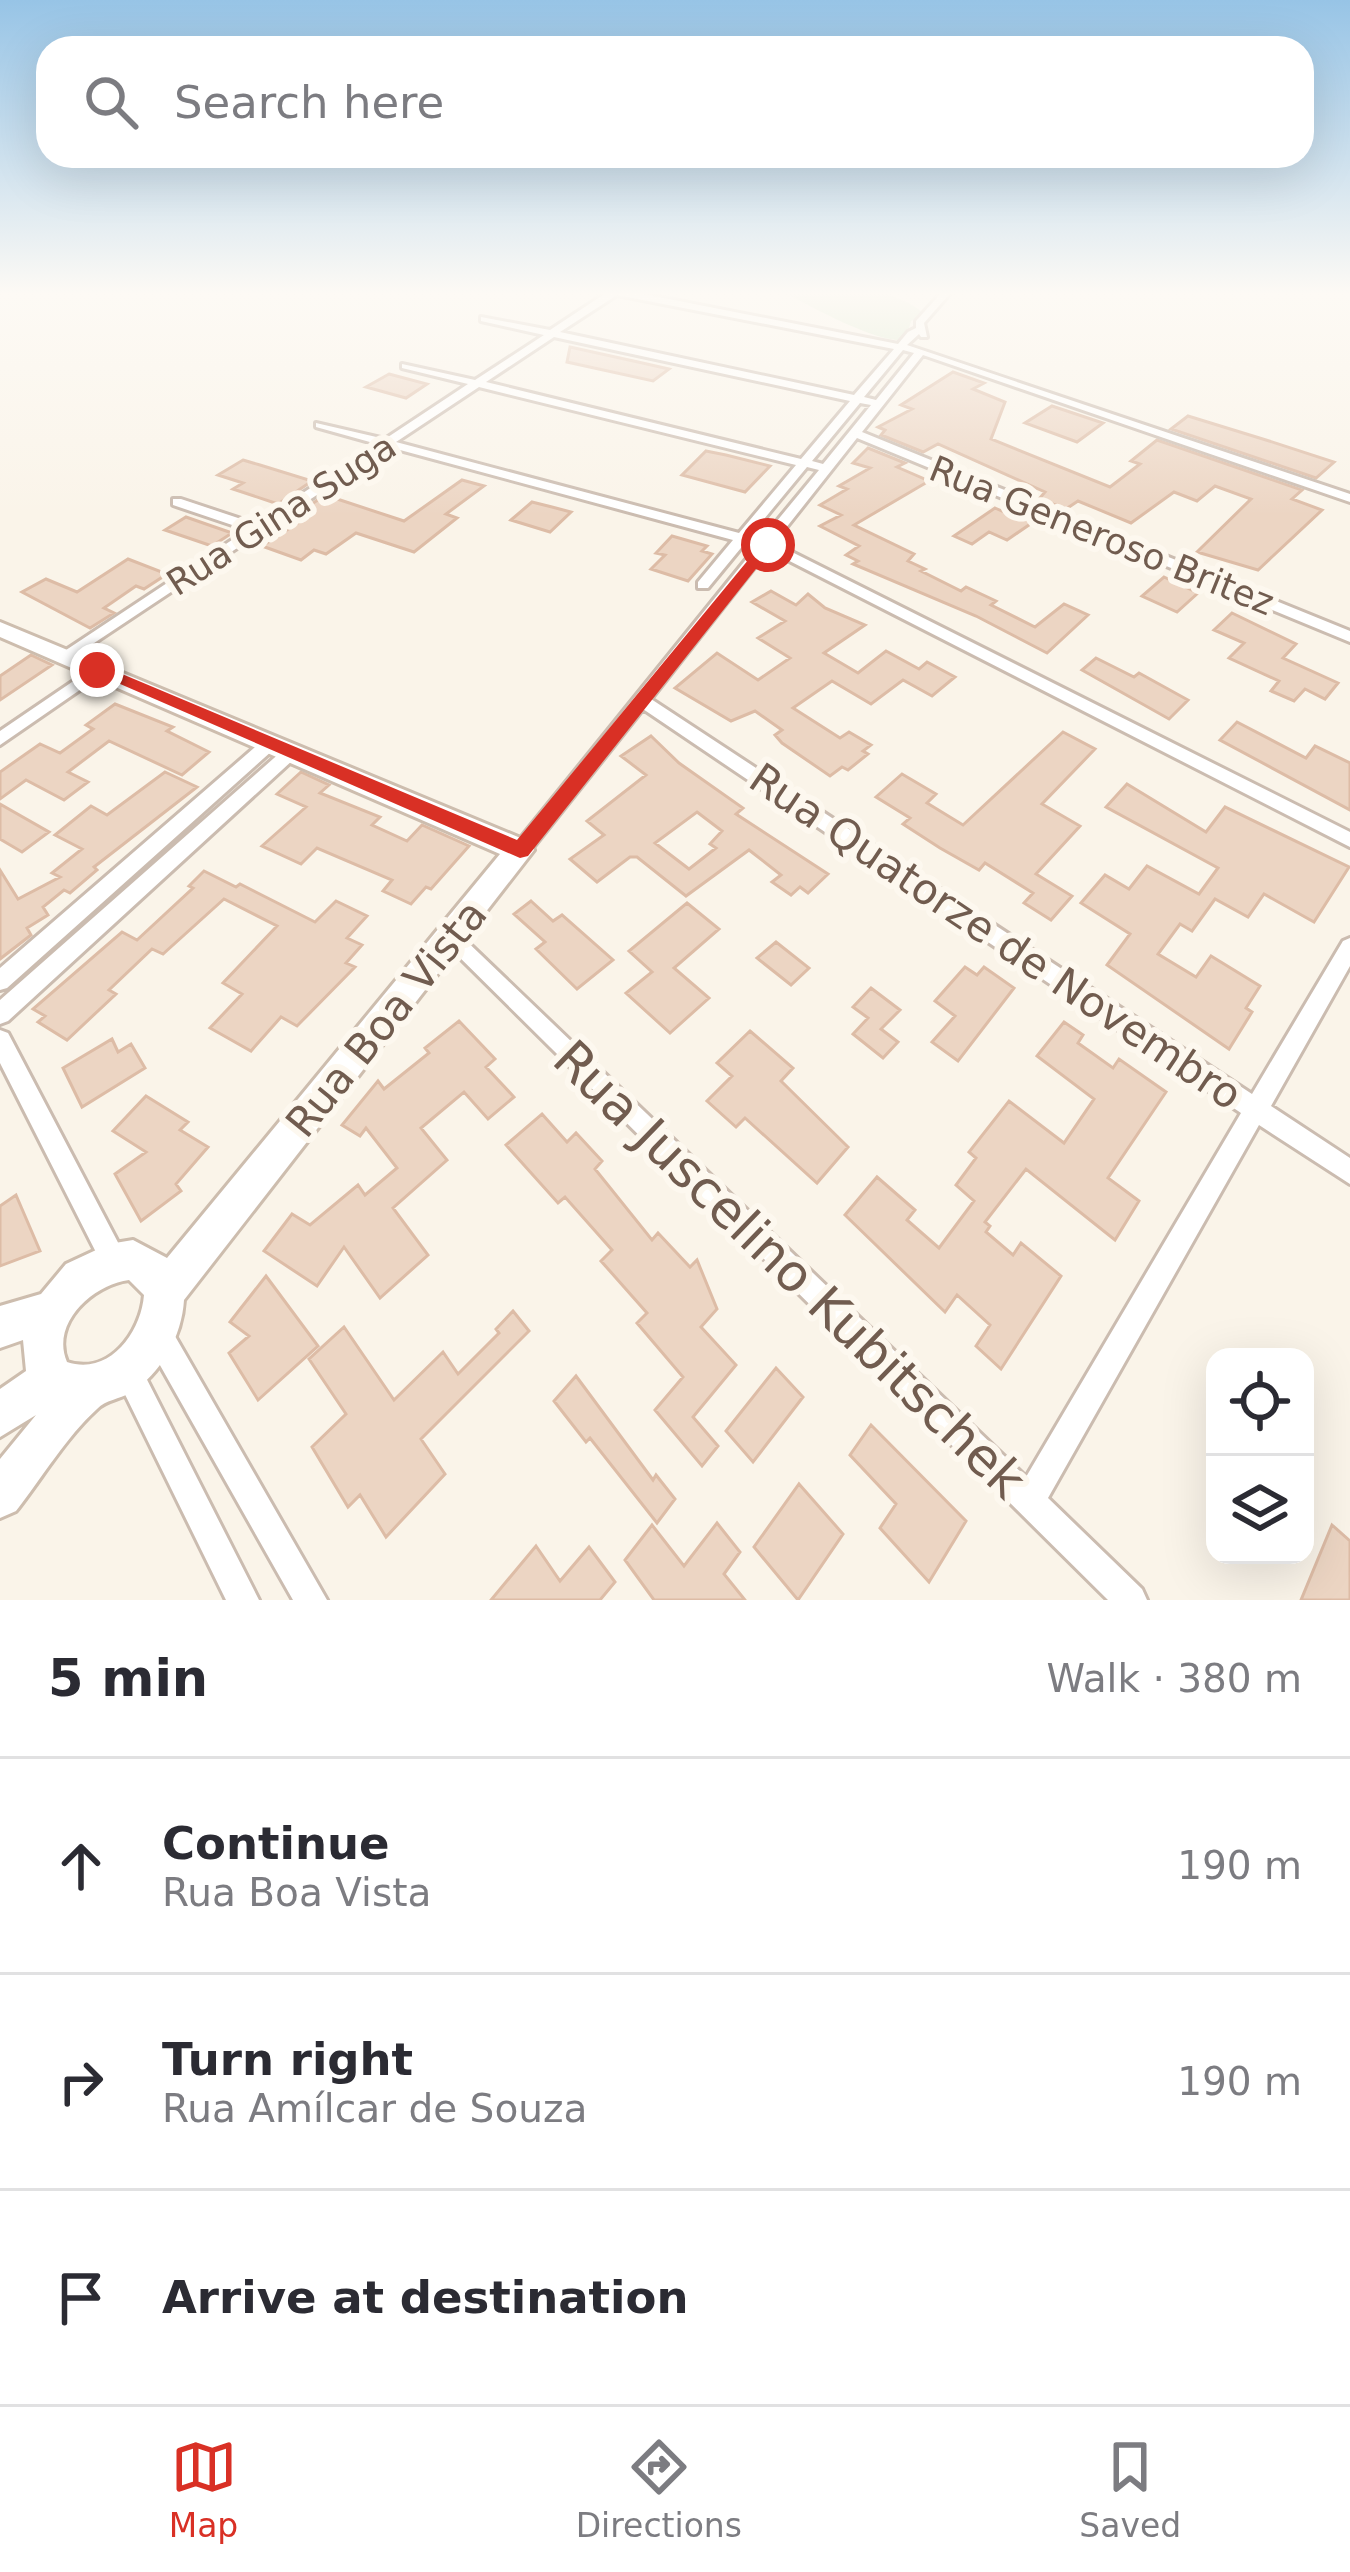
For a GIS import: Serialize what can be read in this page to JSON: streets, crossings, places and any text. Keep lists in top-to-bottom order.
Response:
{
  "streets": {
    "street": [
      "Rua Gina Suga",
      "Rua Generoso Britez",
      "Rua Quatorze de Novembro",
      "Rua Boa Vista",
      "Rua Juscelino Kubitschek"
    ]
  },
  "crossings": [
    ["Rua Generoso Britez", "Rua Boa Vista"],
    ["Rua Quatorze de Novembro", "Rua Boa Vista"],
    ["Rua Boa Vista", "Rua Juscelino Kubitschek"]
  ],
  "page": {
    "search": "Search here",
    "heading": ["5 min", "Walk · 380 m"],
    "list": [
      ["Continue", "Rua Boa Vista", "190 m"],
      ["Turn right", "Rua Amílcar de Souza", "190 m"],
      "Arrive at destination"
    ],
    "nav": ["Map", "Directions", "Saved"]
  }
}
